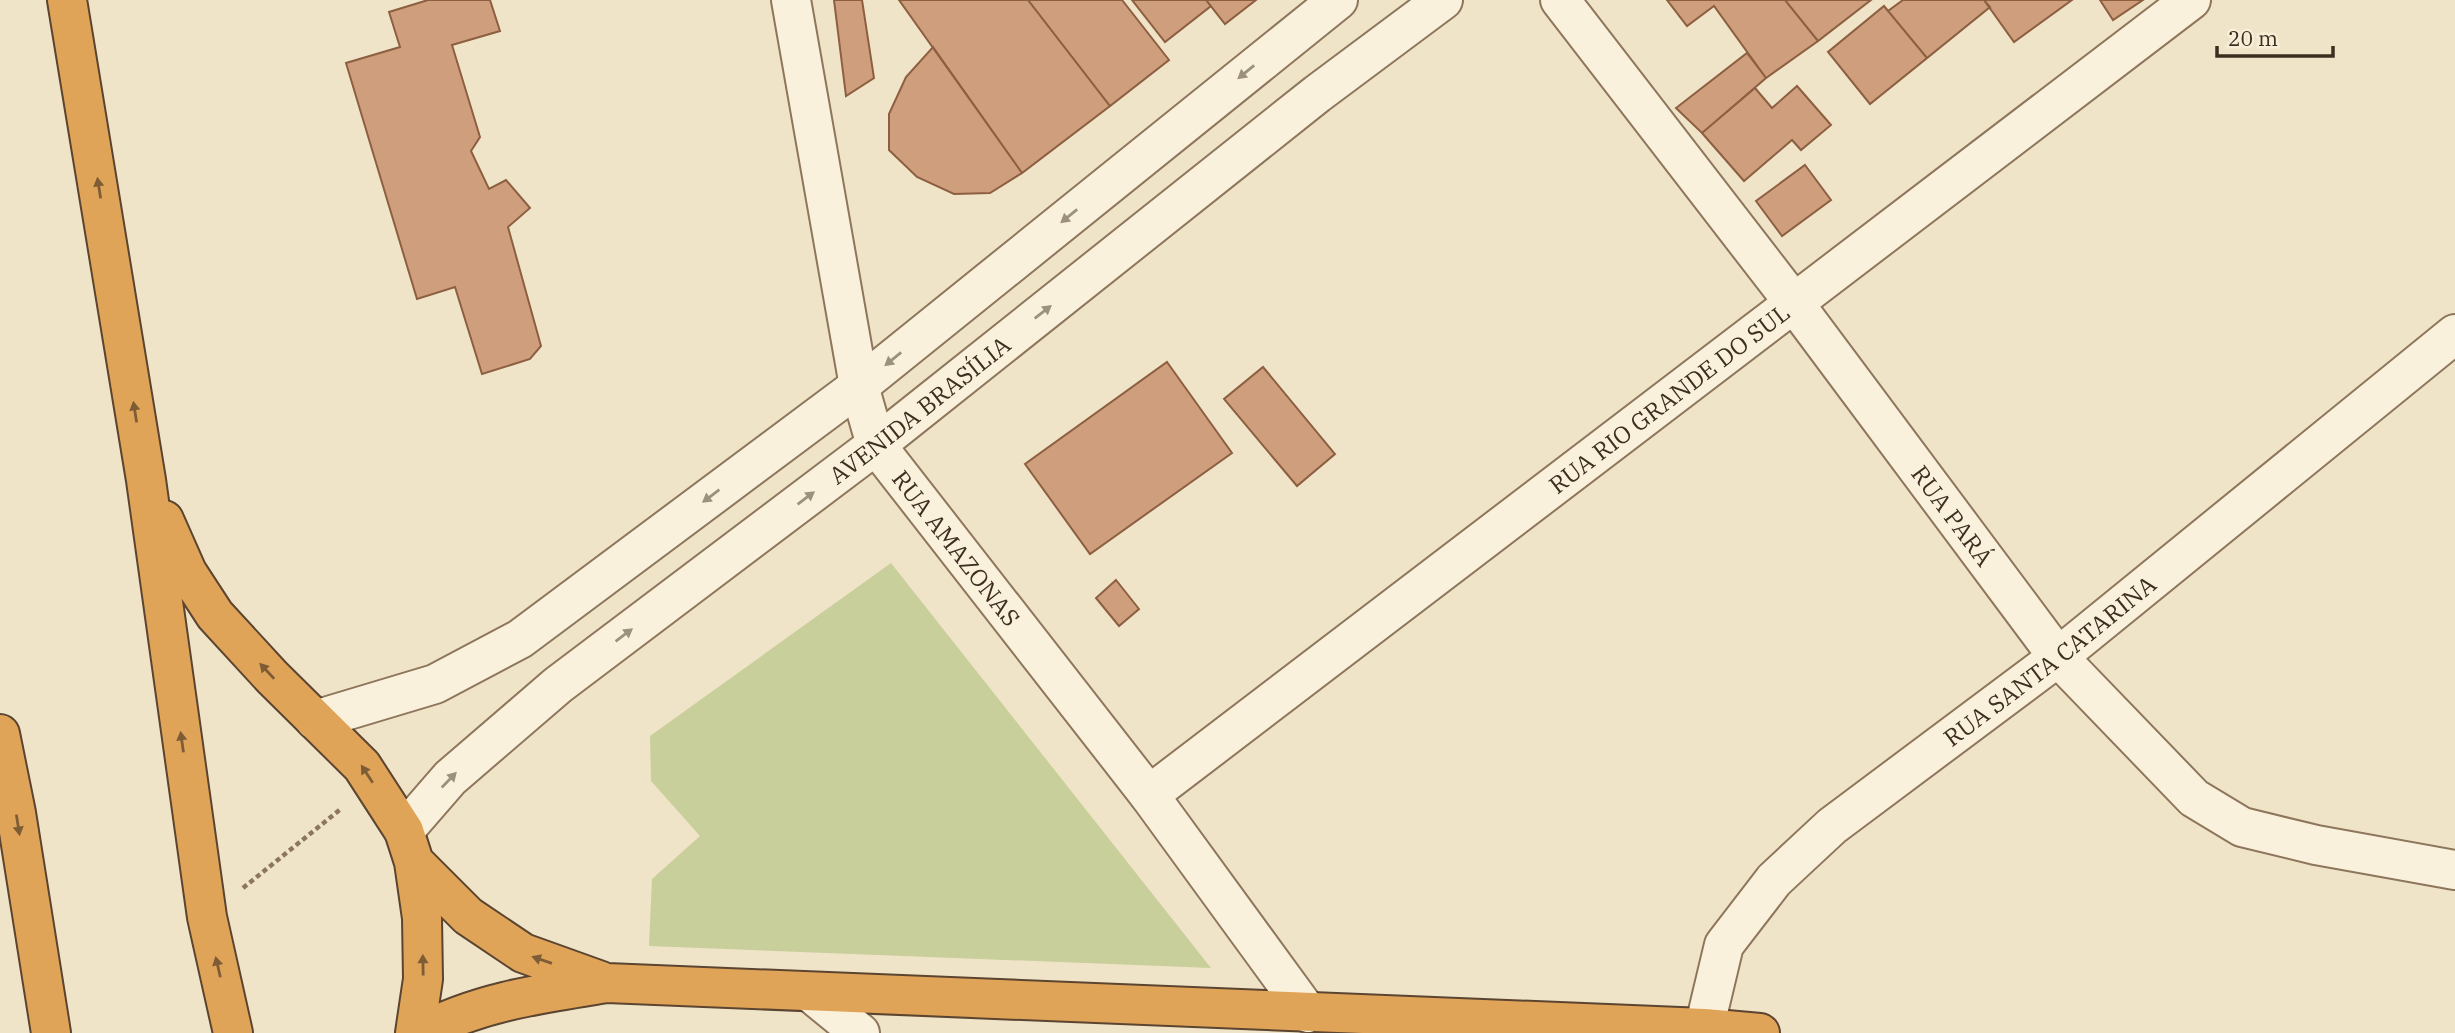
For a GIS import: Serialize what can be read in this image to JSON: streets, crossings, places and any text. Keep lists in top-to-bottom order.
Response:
{
  "streets": {
    "street": [
      "RUA RIO GRANDE DO SUL",
      "AVENIDA BRASÍLIA",
      "RUA PARÁ",
      "RUA AMAZONAS",
      "RUA SANTA CATARINA"
    ]
  },
  "crossings": [
    ["RUA RIO GRANDE DO SUL", "RUA PARÁ"],
    ["RUA RIO GRANDE DO SUL", "RUA AMAZONAS"],
    ["AVENIDA BRASÍLIA", "RUA AMAZONAS"],
    ["RUA PARÁ", "RUA SANTA CATARINA"]
  ],
  "scale_bar": "20 m"
}
